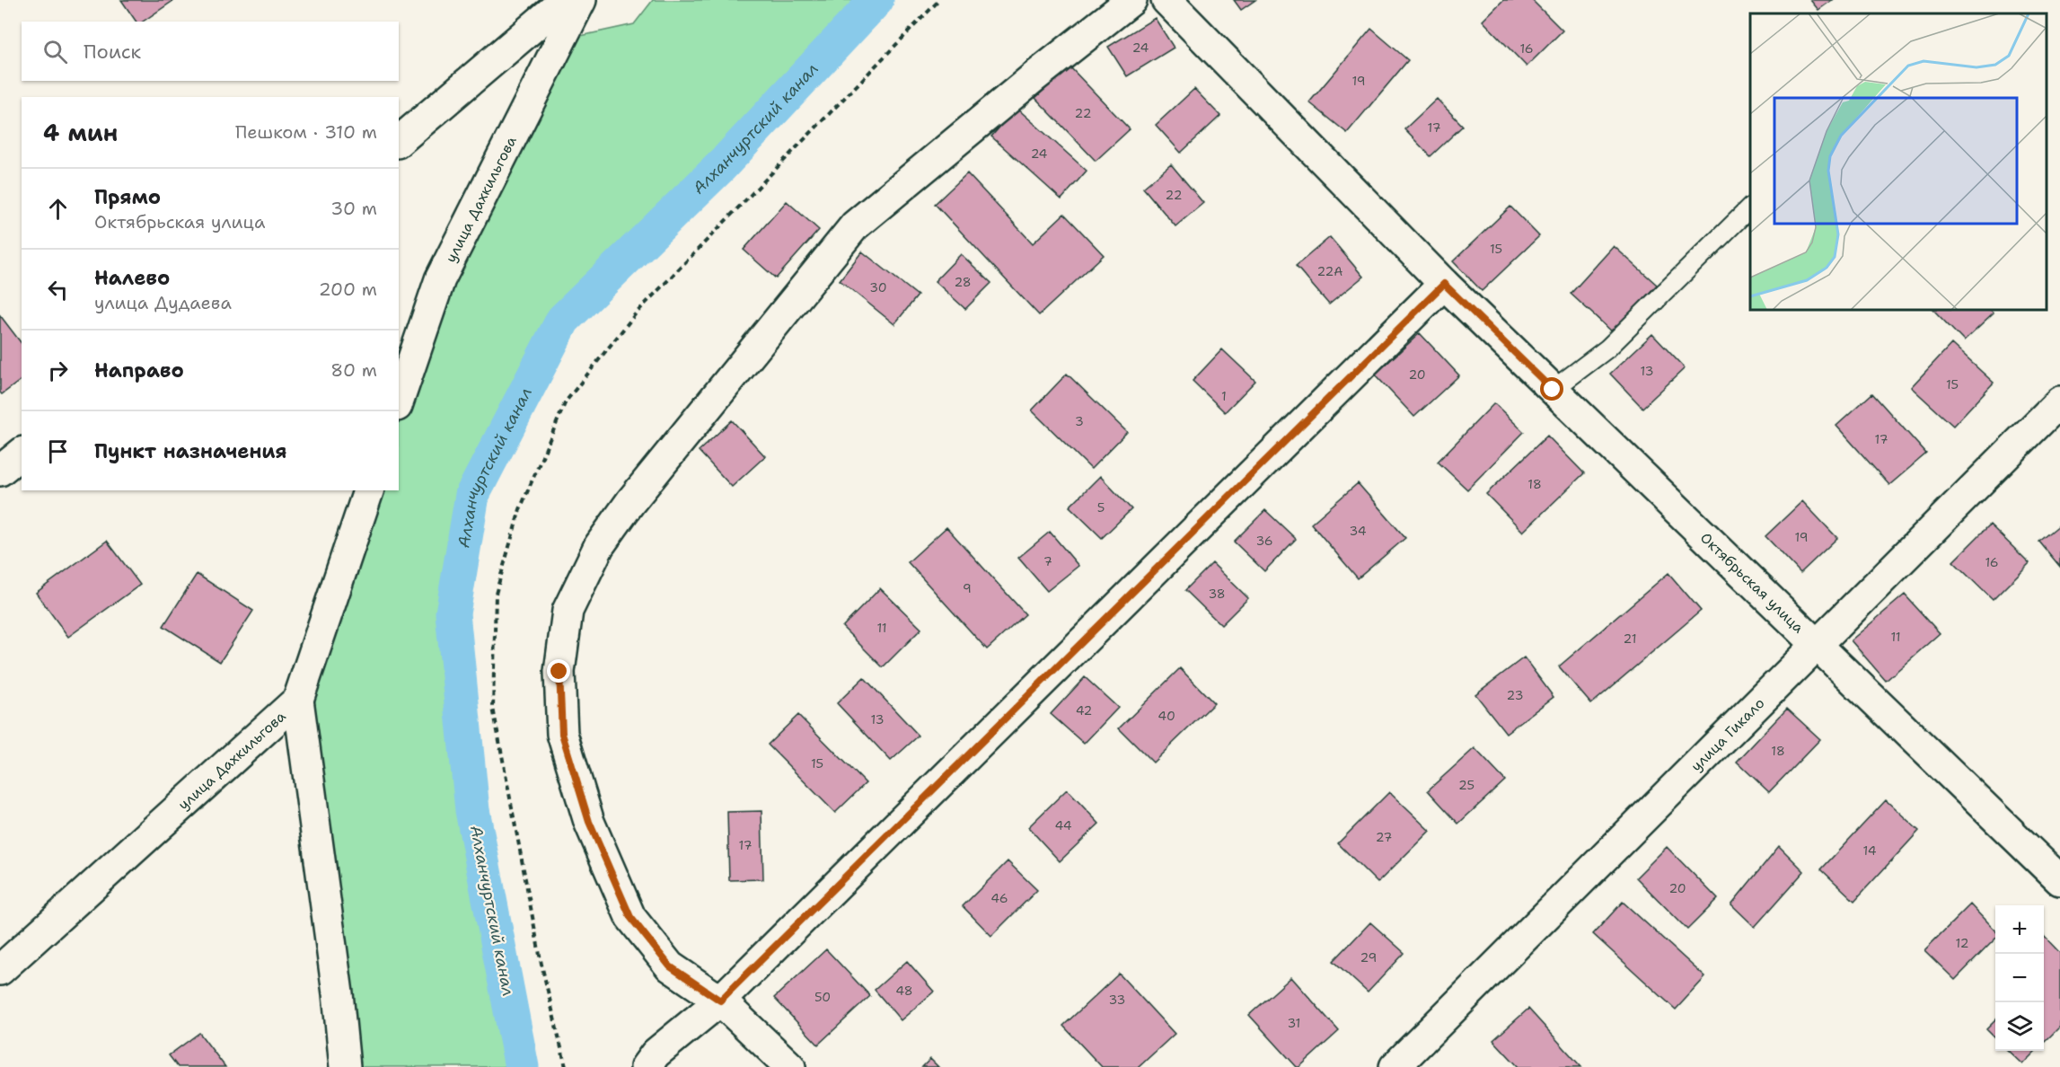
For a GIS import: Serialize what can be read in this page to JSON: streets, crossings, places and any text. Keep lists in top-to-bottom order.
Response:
{
  "streets": {
    "street": ["улица Дахкильгова", "Октябрьская улица", "улица Гикало"]
  },
  "crossings": [
    ["Октябрьская улица", "улица Гикало"]
  ],
  "water": ["Алханчуртский канал"],
  "house_numbers": [
    "24",
    "16",
    "19",
    "22",
    "17",
    "24",
    "22",
    "15",
    "22А",
    "28",
    "30",
    "13",
    "20",
    "15",
    "1",
    "3",
    "17",
    "18",
    "5",
    "34",
    "19",
    "36",
    "7",
    "16",
    "9",
    "38",
    "11",
    "11",
    "21",
    "23",
    "42",
    "40",
    "13",
    "18",
    "15",
    "25",
    "44",
    "27",
    "17",
    "14",
    "20",
    "46",
    "12",
    "29",
    "48",
    "50",
    "33",
    "31"
  ],
  "page": {
    "search": "Поиск",
    "heading": ["4 мин", "Пешком · 310 m"],
    "list": [
      ["Прямо", "Октябрьская улица", "30 m"],
      ["Налево", "улица Дудаева", "200 m"],
      ["Направо", "80 m"],
      "Пункт назначения"
    ],
    "map_buttons": ["+", "−"]
  }
}
